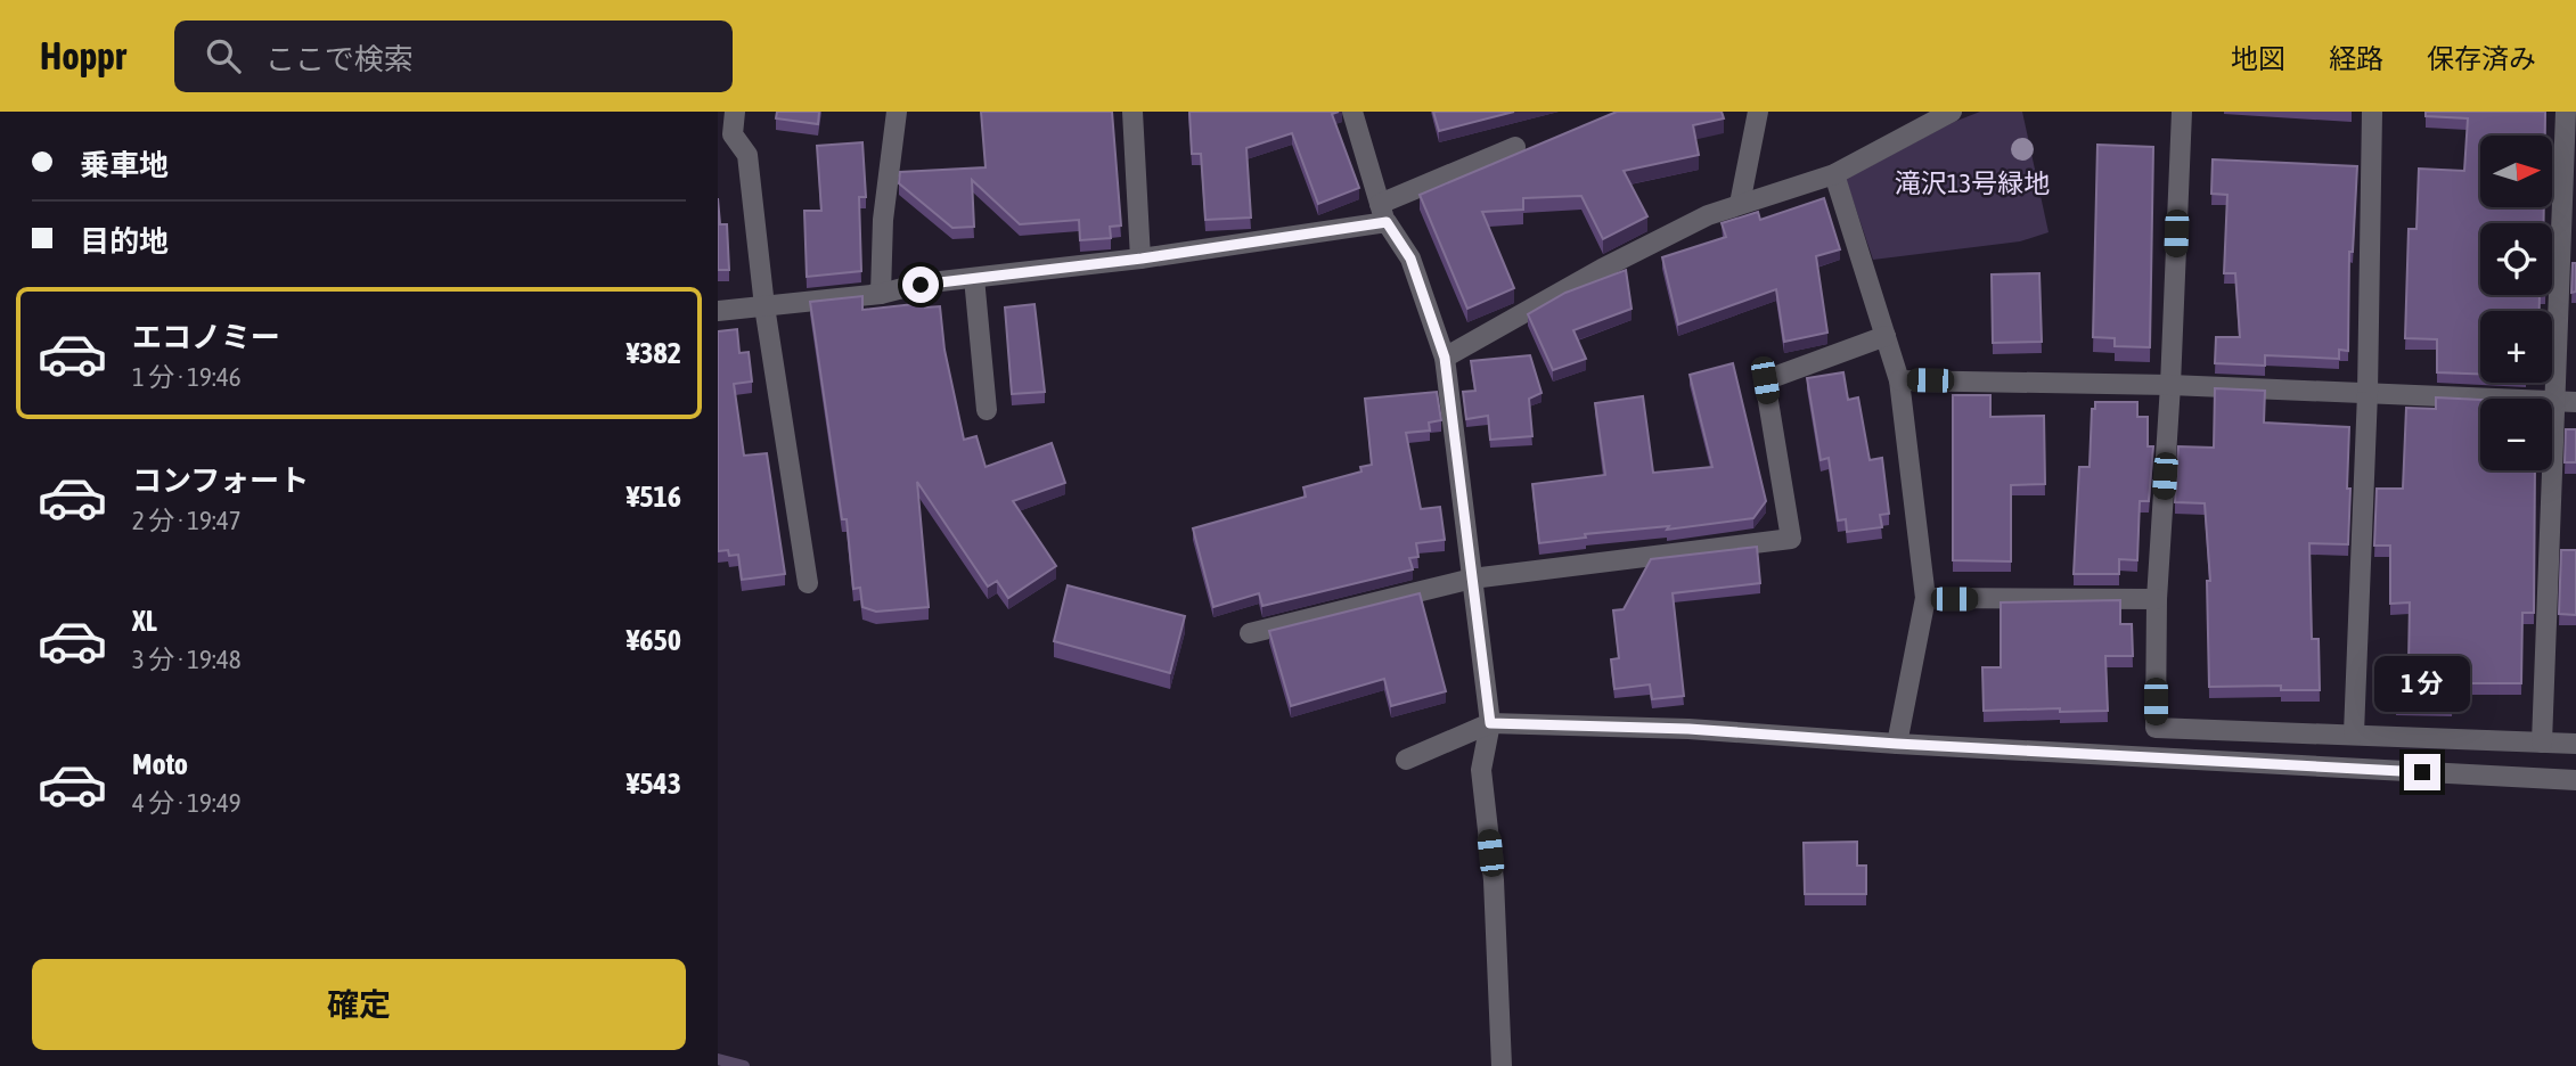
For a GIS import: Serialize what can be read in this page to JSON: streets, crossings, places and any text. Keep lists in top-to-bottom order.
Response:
{
  "parks": ["滝沢13号緑地"],
  "north": "right",
  "page": {
    "header": "Hoppr",
    "search": "ここで検索",
    "nav": ["地図", "経路", "保存済み"],
    "banner": ["乗車地", "目的地"],
    "map_buttons": ["+", "−"],
    "list": [
      {
        "name": "エコノミー",
        "note": "1 分 · 19:46",
        "value": "¥382"
      },
      {
        "name": "コンフォート",
        "note": "2 分 · 19:47",
        "value": "¥516"
      },
      {
        "name": "XL",
        "note": "3 分 · 19:48",
        "value": "¥650"
      },
      {
        "name": "Moto",
        "note": "4 分 · 19:49",
        "value": "¥543"
      }
    ],
    "bubble": "1 分",
    "buttons": "確定"
  }
}
